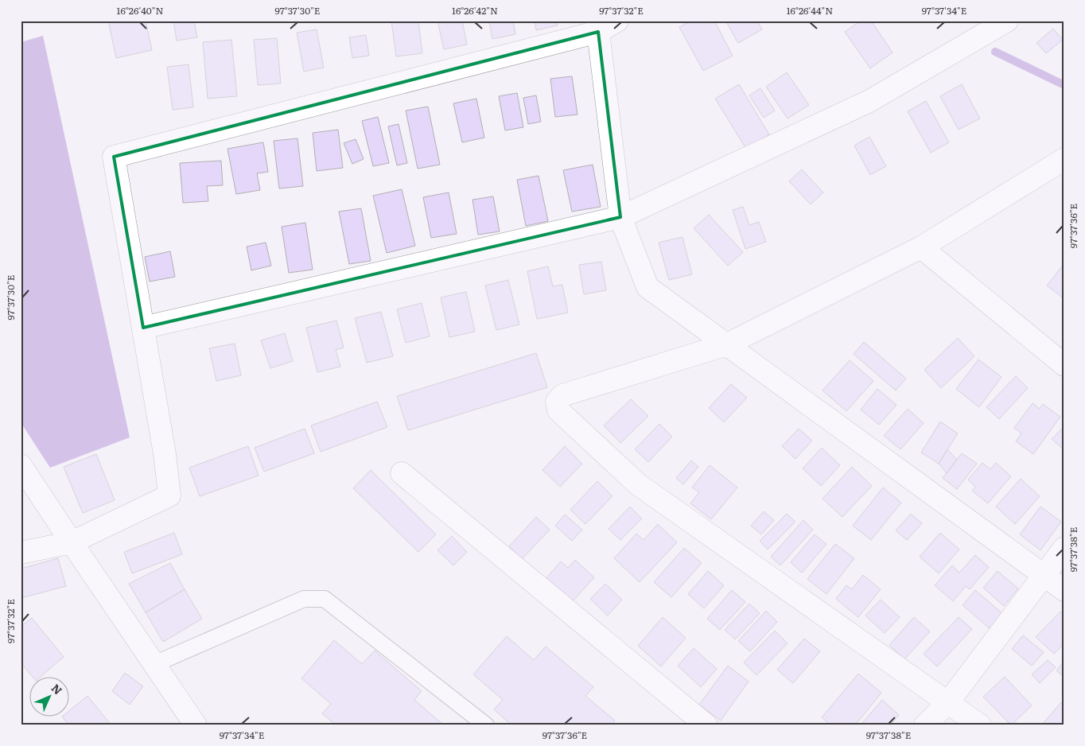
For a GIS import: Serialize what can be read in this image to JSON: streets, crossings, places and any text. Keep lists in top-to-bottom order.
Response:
{
  "north": "top right",
  "coordinates": [
    "16°26'40\"N",
    "97°37'30\"E",
    "16°26'42\"N",
    "97°37'32\"E",
    "16°26'44\"N",
    "97°37'34\"E",
    "97°37'36\"E",
    "97°37'38\"E"
  ]
}
